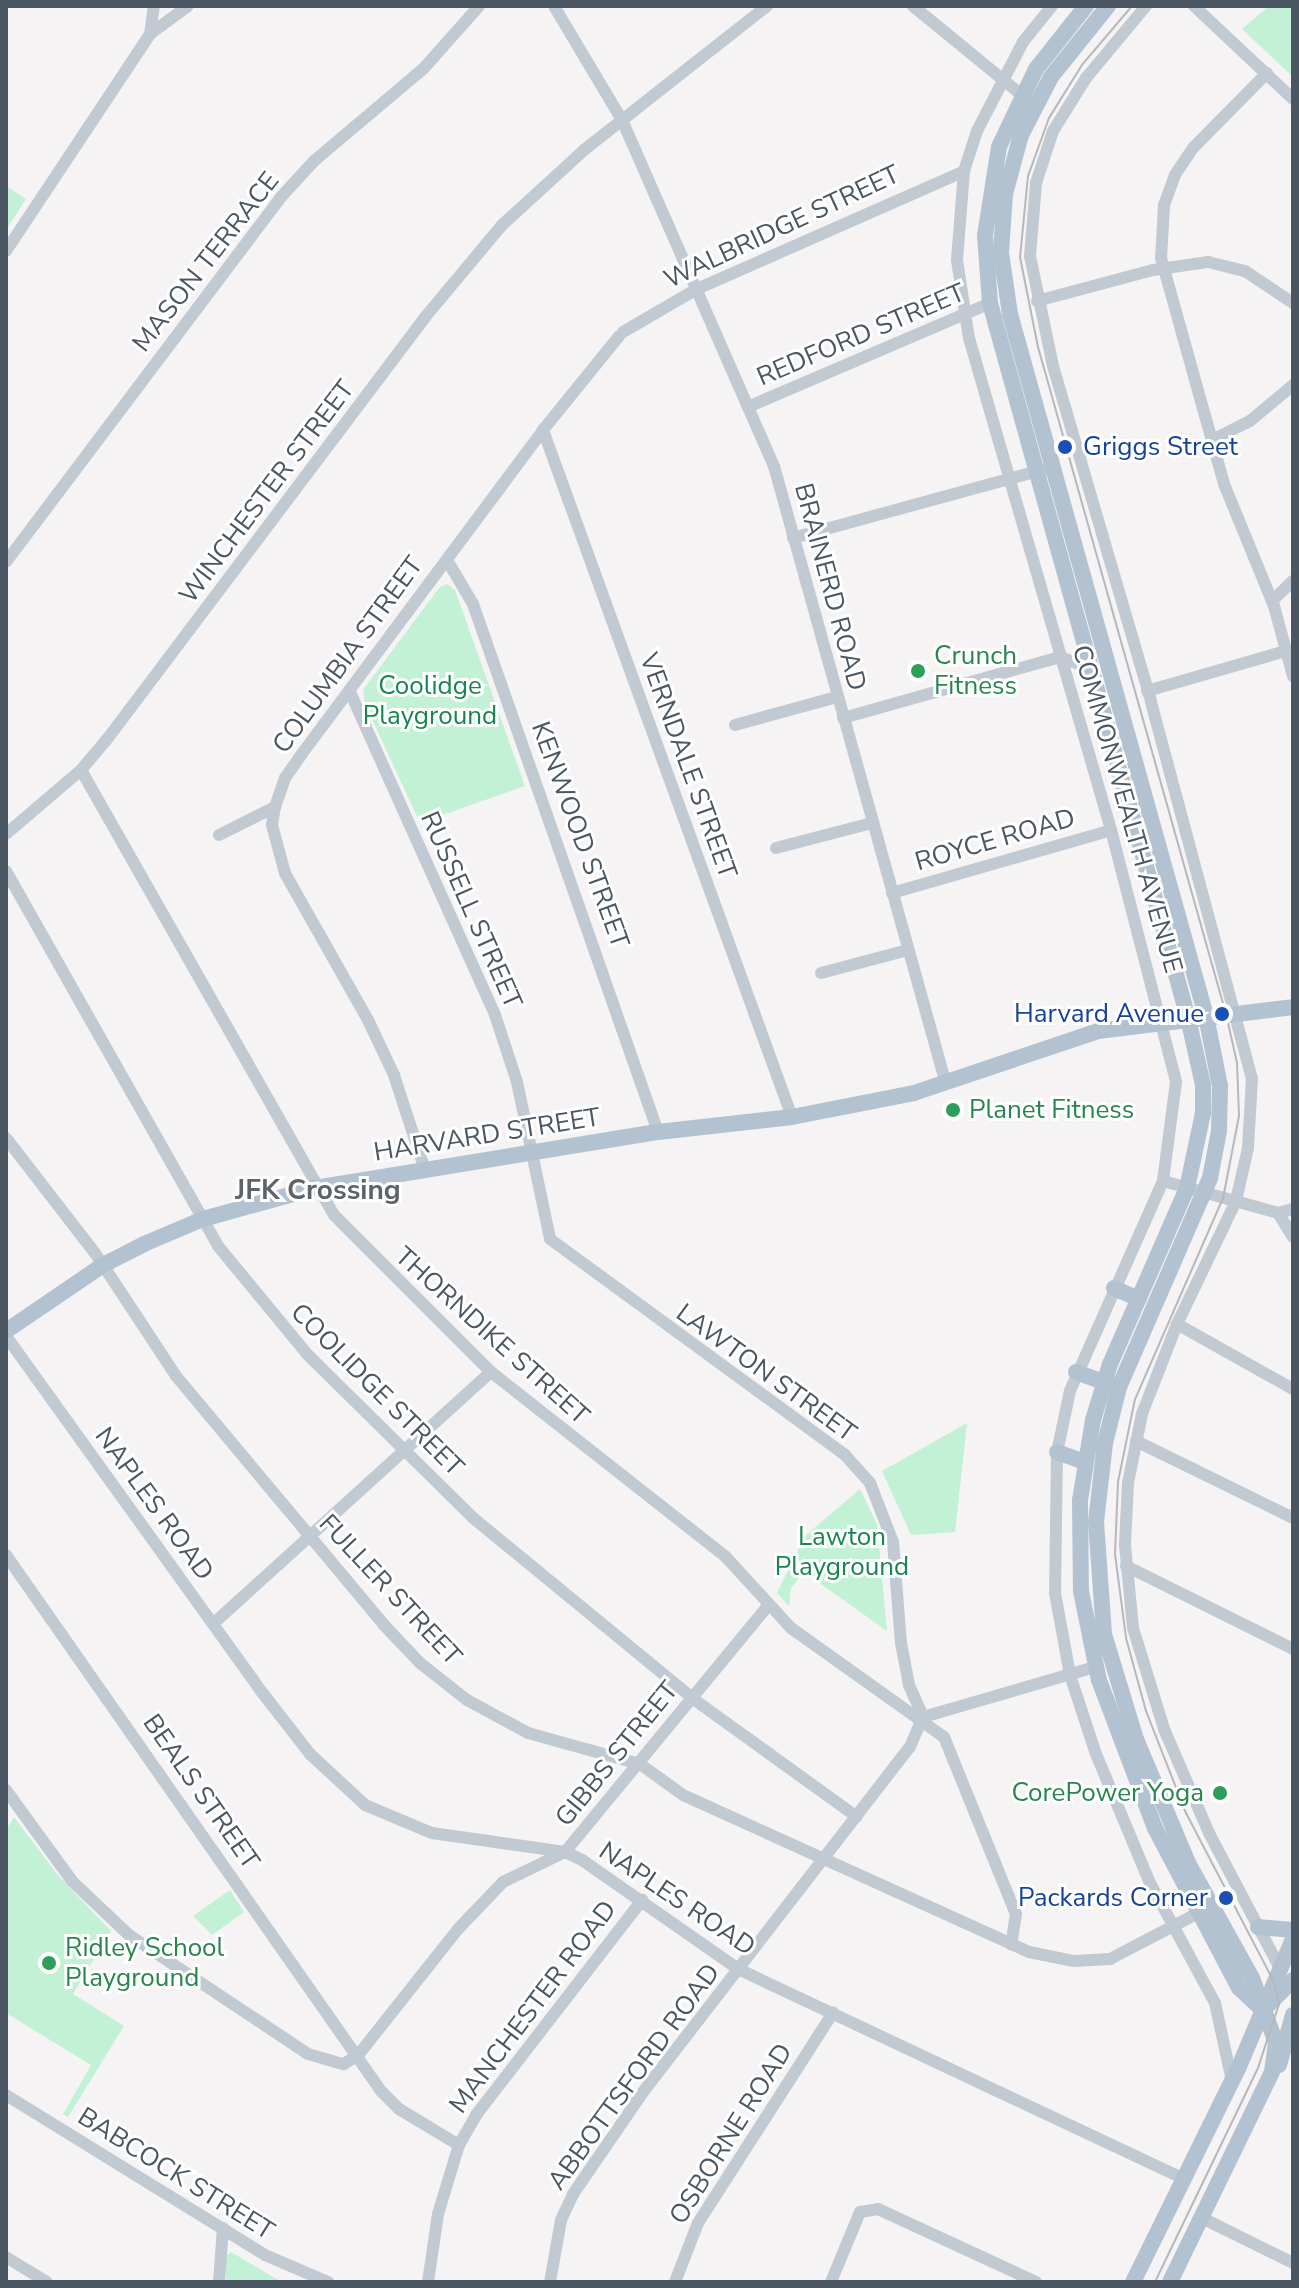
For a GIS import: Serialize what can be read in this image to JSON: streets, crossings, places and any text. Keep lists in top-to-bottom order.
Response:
{
  "streets": {
    "main road": ["COMMONWEALTH AVENUE", "HARVARD STREET"],
    "street": [
      "WALBRIDGE STREET",
      "MASON TERRACE",
      "REDFORD STREET",
      "WINCHESTER STREET",
      "BRAINERD ROAD",
      "COLUMBIA STREET",
      "VERNDALE STREET",
      "KENWOOD STREET",
      "ROYCE ROAD",
      "RUSSELL STREET",
      "THORNDIKE STREET",
      "LAWTON STREET",
      "COOLIDGE STREET",
      "NAPLES ROAD",
      "FULLER STREET",
      "GIBBS STREET",
      "BEALS STREET",
      "MANCHESTER ROAD",
      "ABBOTTSFORD ROAD",
      "OSBORNE ROAD",
      "BABCOCK STREET"
    ]
  },
  "crossings": [
    ["WALBRIDGE STREET", "BRAINERD ROAD"],
    ["WALBRIDGE STREET", "COLUMBIA STREET"],
    ["WALBRIDGE STREET", "COMMONWEALTH AVENUE"],
    ["REDFORD STREET", "BRAINERD ROAD"],
    ["REDFORD STREET", "COMMONWEALTH AVENUE"],
    ["WINCHESTER STREET", "BRAINERD ROAD"],
    ["WINCHESTER STREET", "THORNDIKE STREET"],
    ["BRAINERD ROAD", "ROYCE ROAD"],
    ["BRAINERD ROAD", "HARVARD STREET"],
    ["COLUMBIA STREET", "VERNDALE STREET"],
    ["COLUMBIA STREET", "KENWOOD STREET"],
    ["COLUMBIA STREET", "RUSSELL STREET"],
    ["COLUMBIA STREET", "HARVARD STREET"],
    ["VERNDALE STREET", "HARVARD STREET"],
    ["COMMONWEALTH AVENUE", "ROYCE ROAD"],
    ["COMMONWEALTH AVENUE", "FULLER STREET"],
    ["KENWOOD STREET", "HARVARD STREET"],
    ["RUSSELL STREET", "HARVARD STREET"],
    ["RUSSELL STREET", "LAWTON STREET"],
    ["HARVARD STREET", "THORNDIKE STREET"],
    ["HARVARD STREET", "LAWTON STREET"],
    ["HARVARD STREET", "COOLIDGE STREET"],
    ["HARVARD STREET", "NAPLES ROAD"],
    ["HARVARD STREET", "FULLER STREET"],
    ["THORNDIKE STREET", "LAWTON STREET"],
    ["THORNDIKE STREET", "GIBBS STREET"],
    ["THORNDIKE STREET", "ABBOTTSFORD ROAD"],
    ["LAWTON STREET", "ABBOTTSFORD ROAD"],
    ["COOLIDGE STREET", "GIBBS STREET"],
    ["COOLIDGE STREET", "ABBOTTSFORD ROAD"],
    ["NAPLES ROAD", "GIBBS STREET"],
    ["NAPLES ROAD", "MANCHESTER ROAD"],
    ["NAPLES ROAD", "ABBOTTSFORD ROAD"],
    ["NAPLES ROAD", "OSBORNE ROAD"],
    ["FULLER STREET", "GIBBS STREET"],
    ["FULLER STREET", "ABBOTTSFORD ROAD"],
    ["GIBBS STREET", "BEALS STREET"],
    ["BEALS STREET", "MANCHESTER ROAD"]
  ],
  "districts": ["JFK Crossing"],
  "parks": ["Coolidge Playground", "Lawton Playground"],
  "places": [
    "Griggs Street",
    "Crunch Fitness",
    "Harvard Avenue",
    "Planet Fitness",
    "CorePower Yoga",
    "Packards Corner",
    "Ridley School Playground"
  ]
}
